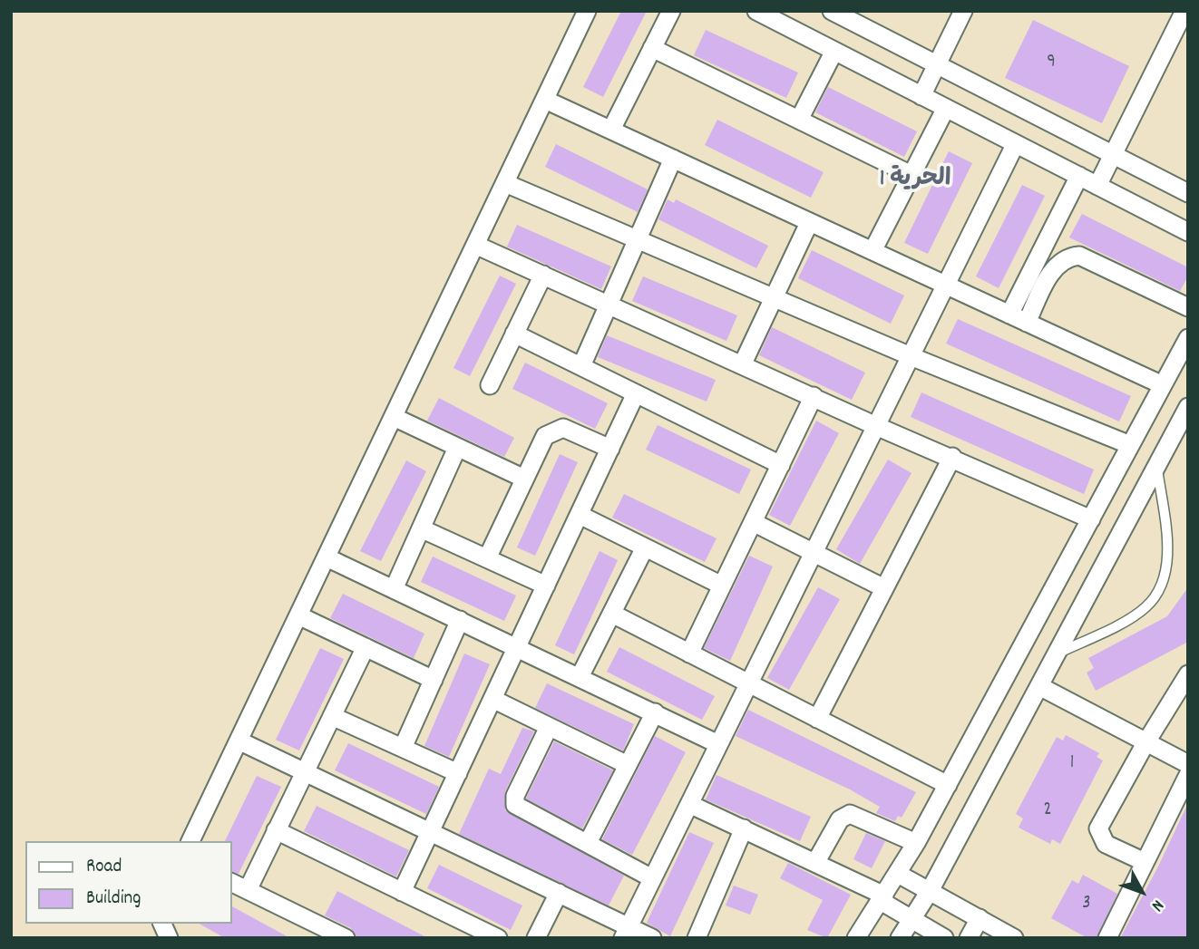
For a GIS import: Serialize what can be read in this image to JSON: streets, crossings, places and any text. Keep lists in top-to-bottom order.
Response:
{
  "districts": ["الحرية 1"],
  "house_numbers": [
    "9",
    "1",
    "2",
    "3"
  ],
  "legend": ["Road", "Building"],
  "north": "bottom right"
}
